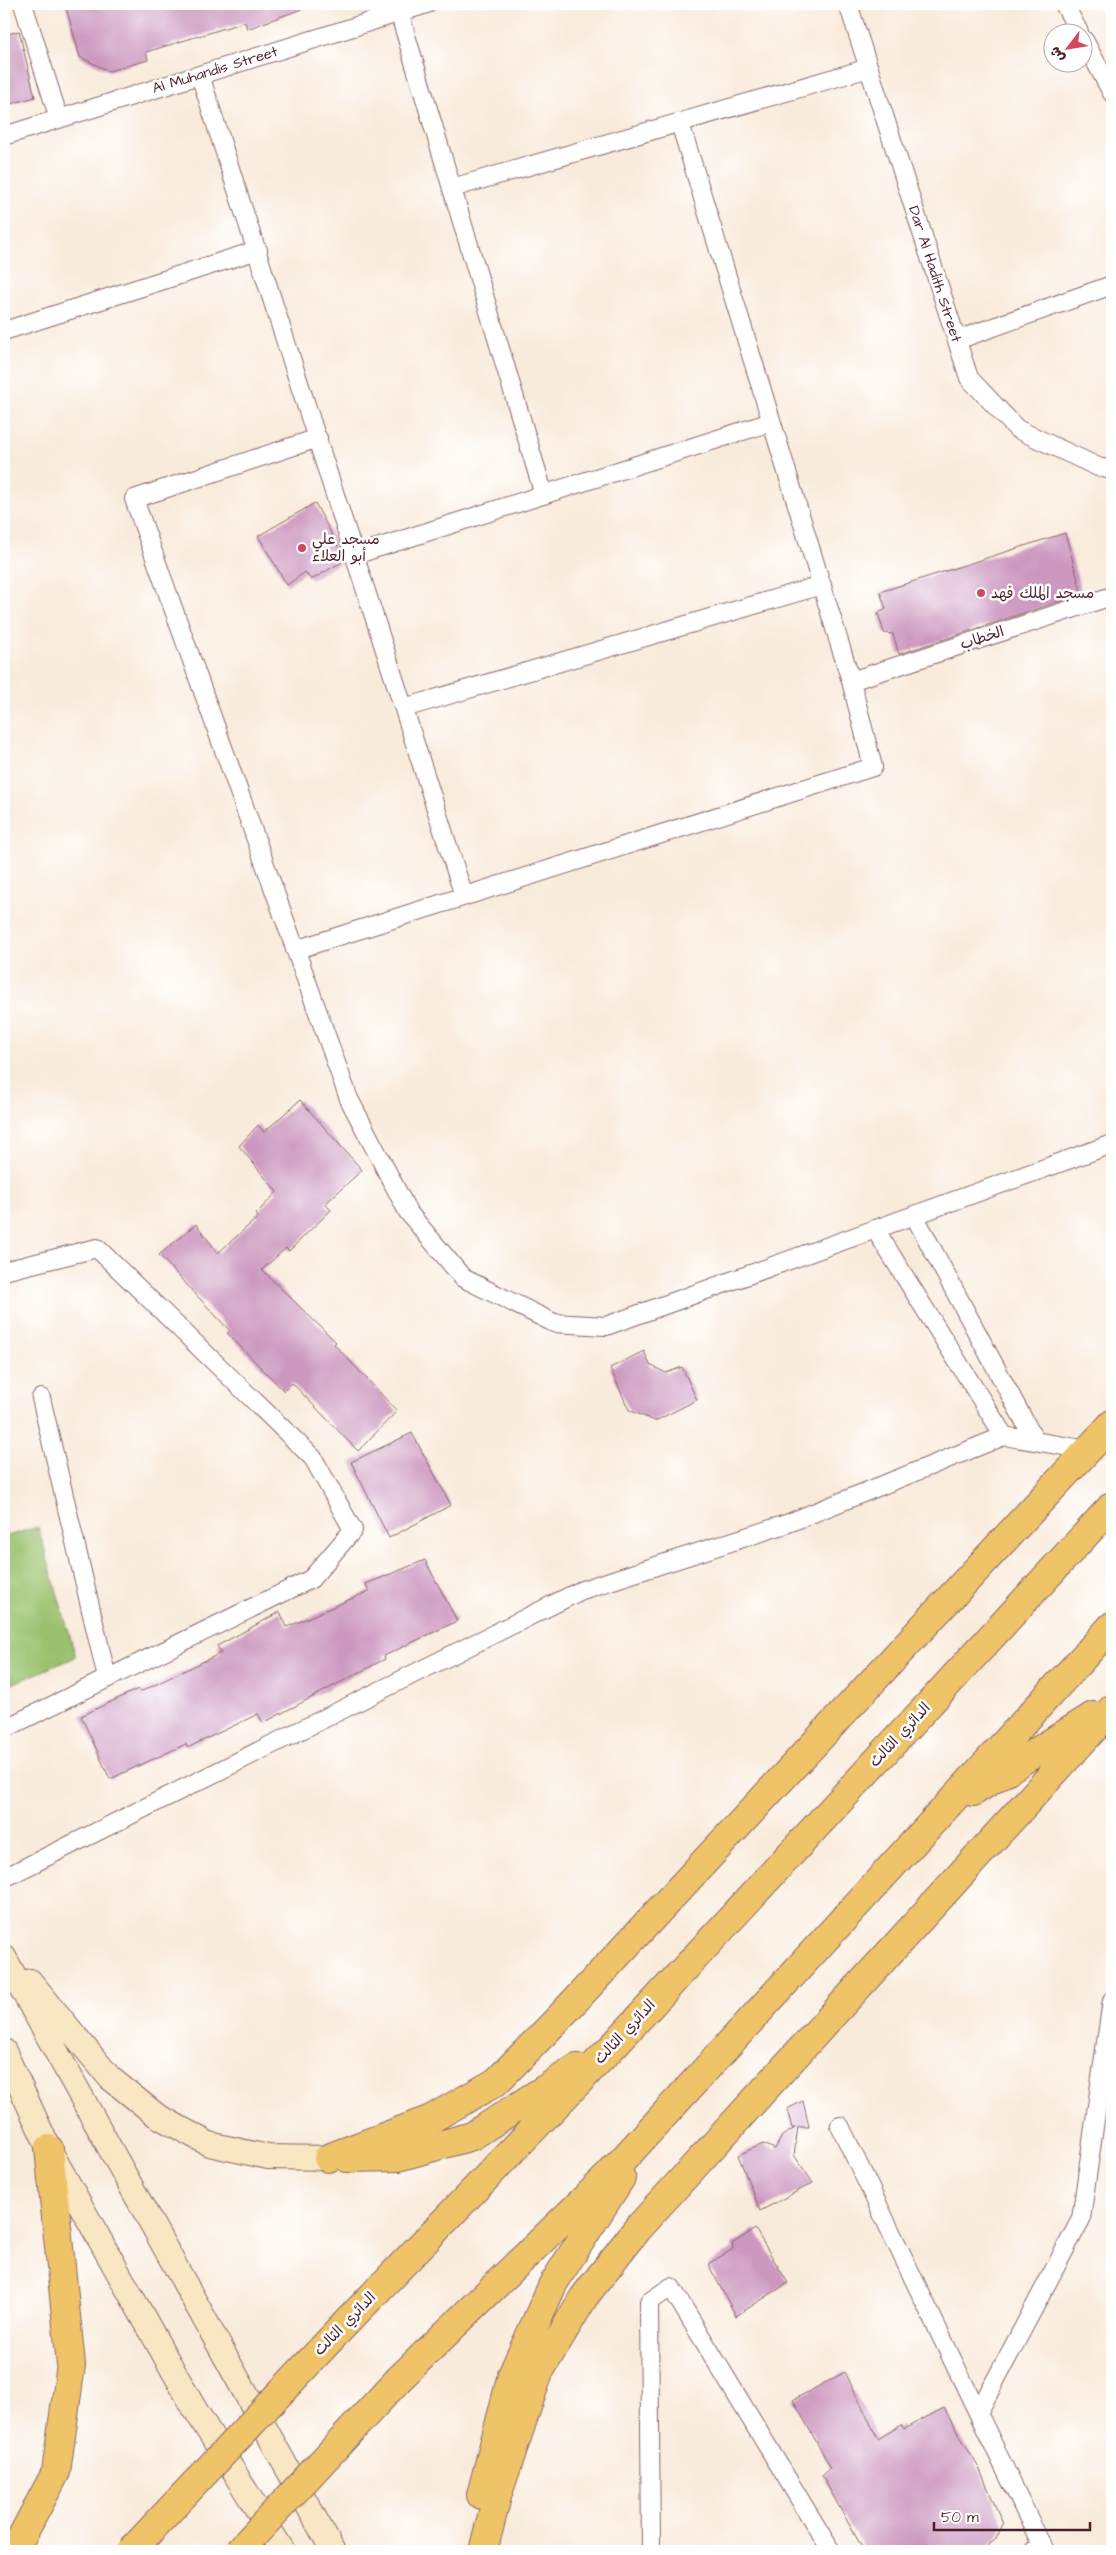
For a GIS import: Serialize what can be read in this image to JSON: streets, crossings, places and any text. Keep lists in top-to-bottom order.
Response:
{
  "streets": {
    "highway": ["الدائري الثالث"],
    "street": ["Al Muhandis Street", "Dar Al Hadith Street", "الخطاب"]
  },
  "places": ["مسجد علي أبو العلاء", "مسجد الملك فهد"],
  "scale_bar": "50 m",
  "north": "bottom left"
}
